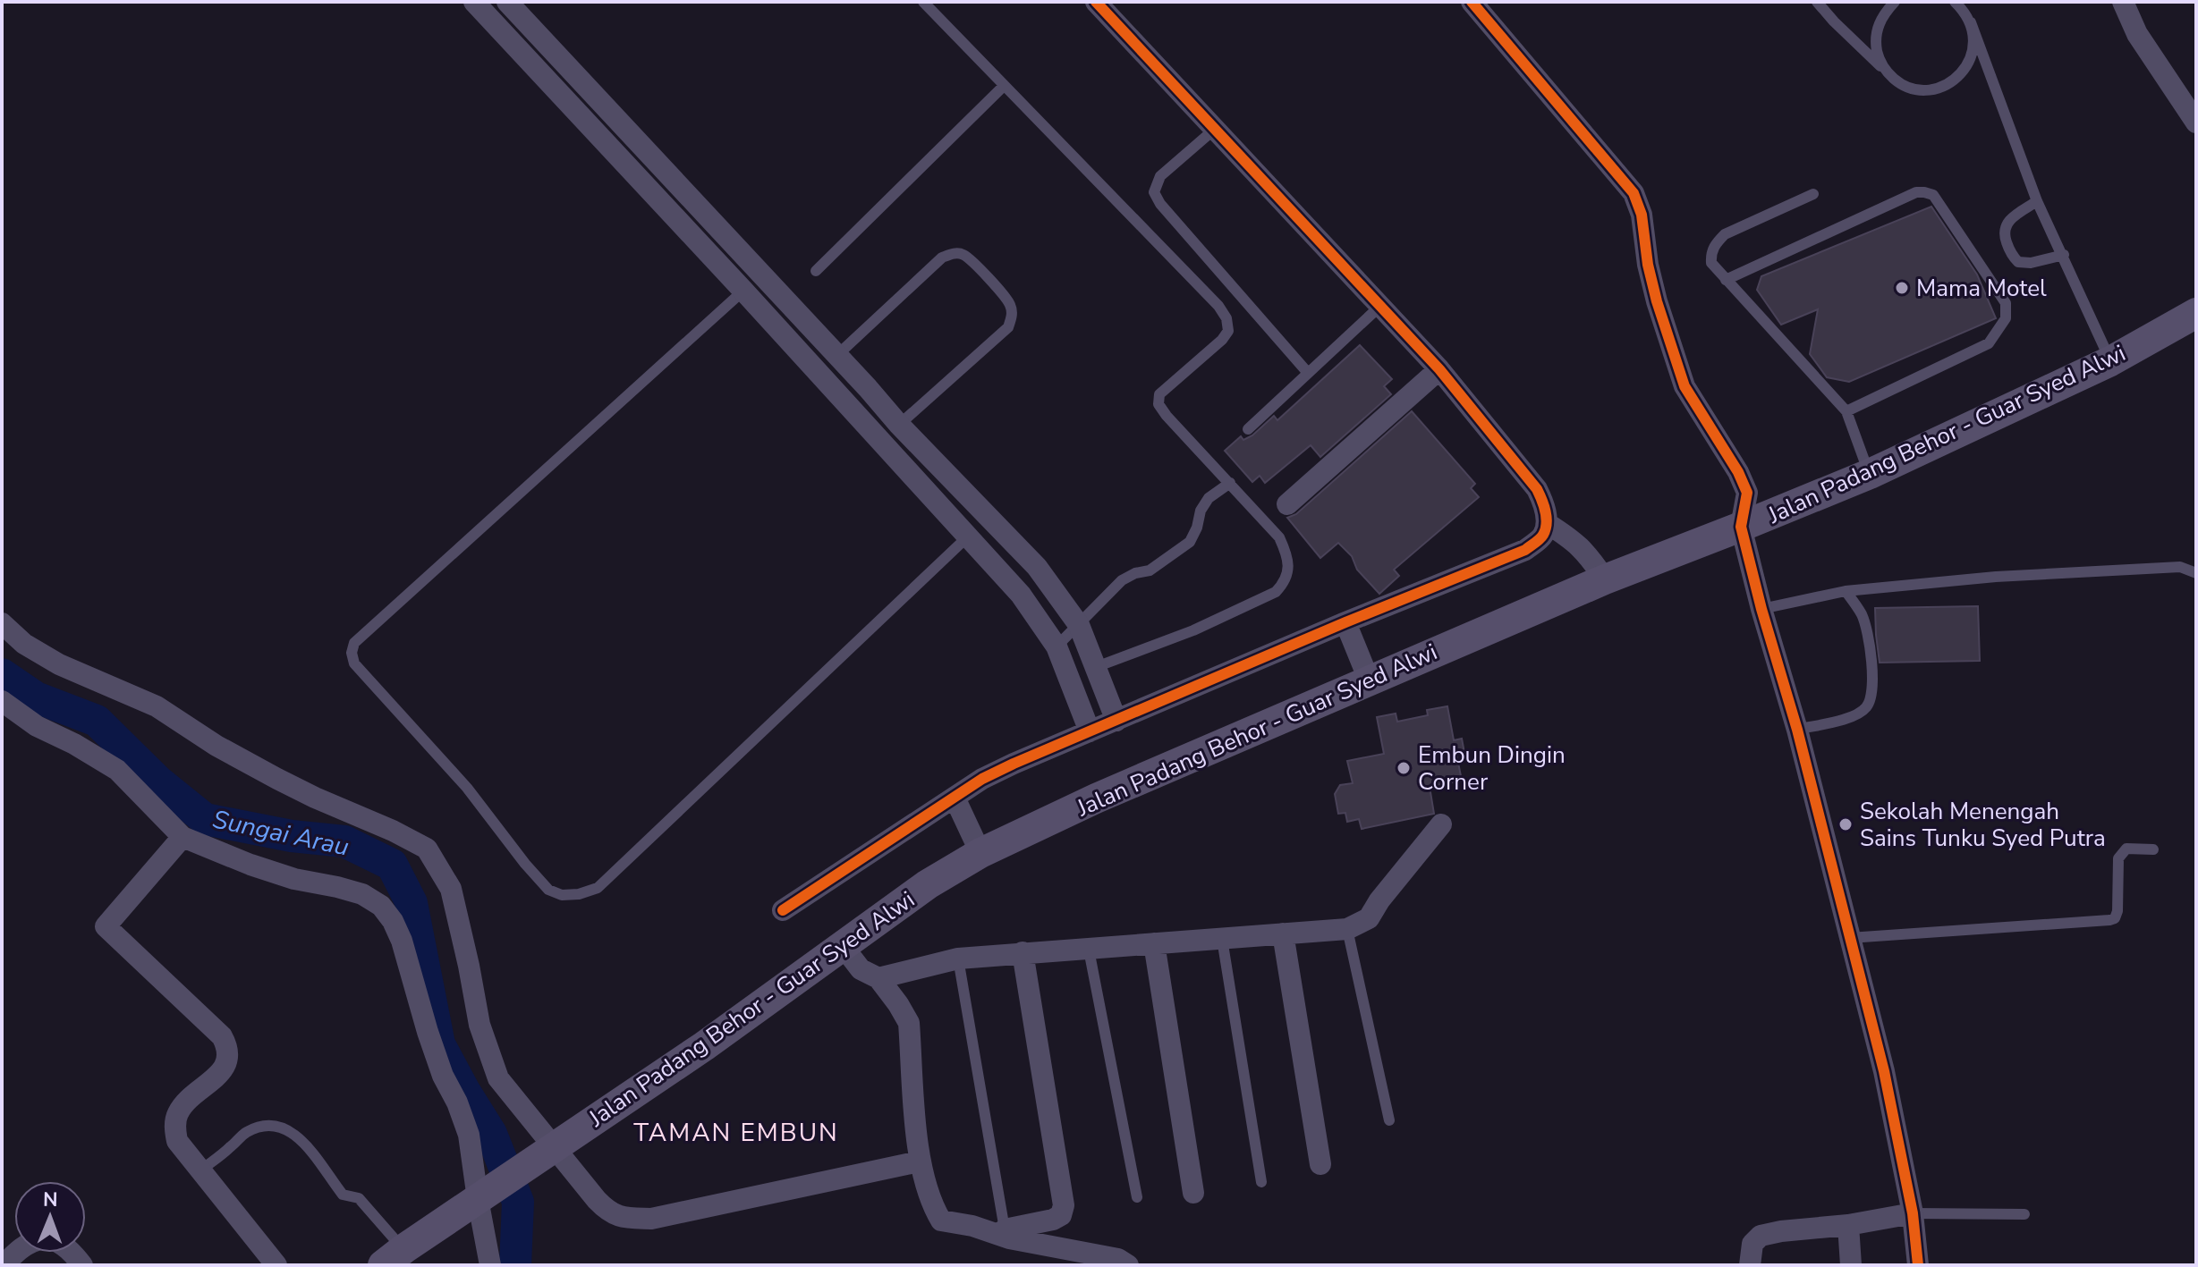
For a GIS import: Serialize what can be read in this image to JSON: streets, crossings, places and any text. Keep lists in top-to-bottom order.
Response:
{
  "streets": {
    "main road": ["Jalan Padang Behor - Guar Syed Alwi"]
  },
  "districts": ["TAMAN EMBUN"],
  "water": ["Sungai Arau"],
  "places": ["Mama Motel", "Embun Dingin Corner", "Sekolah Menengah Sains Tunku Syed Putra"],
  "north": "top"
}
